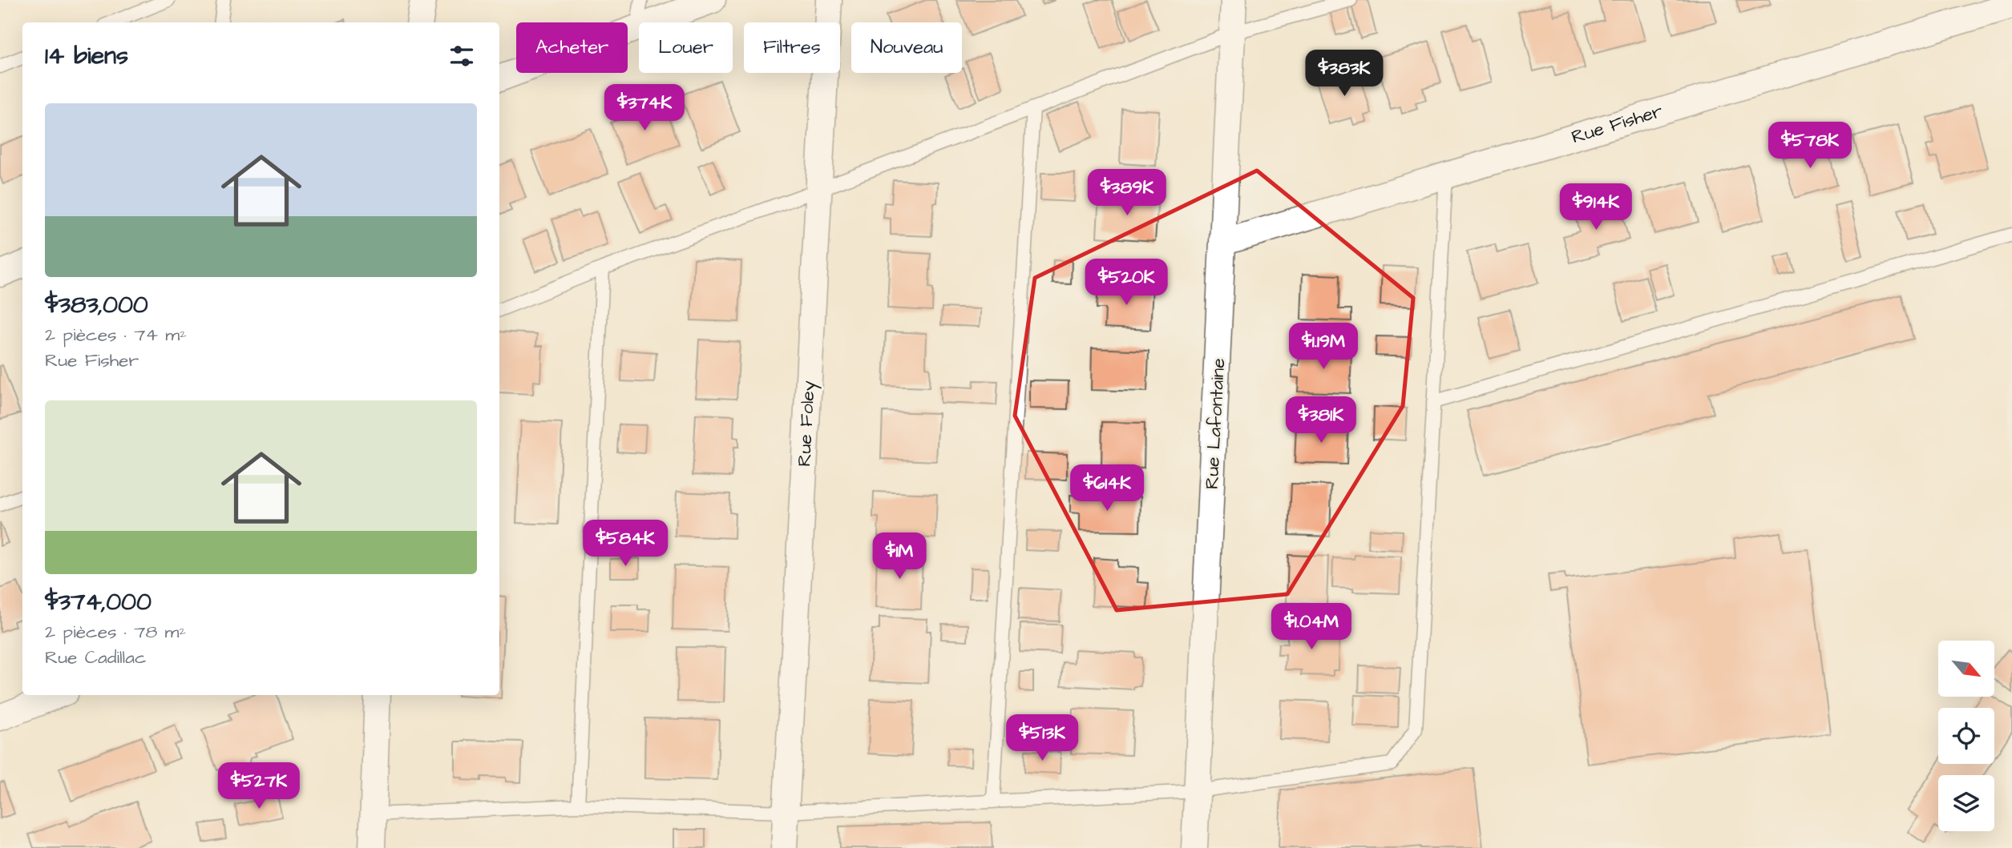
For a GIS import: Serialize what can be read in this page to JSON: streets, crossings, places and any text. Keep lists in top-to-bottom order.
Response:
{
  "streets": {
    "street": ["Rue Fisher", "Rue Foley", "Rue Lafontaine"]
  },
  "crossings": [
    ["Rue Fisher", "Rue Lafontaine"]
  ],
  "north": "bottom right",
  "page": {
    "chip": [
      "Acheter",
      "Louer",
      "Filtres",
      "Nouveau"
    ],
    "heading": "14 biens",
    "price": [
      "$383K",
      "$374K",
      "$578K",
      "$389K",
      "$914K",
      "$520K",
      "$1.19M",
      "$381K",
      "$614K",
      "$584K",
      "$1M",
      "$1.04M",
      "$513K",
      "$527K"
    ],
    "list": [
      {
        "name": "$383,000",
        "note": "2 pièces · 74 m² · Rue Fisher"
      },
      {
        "name": "$374,000",
        "note": "2 pièces · 78 m² · Rue Cadillac"
      }
    ]
  }
}
